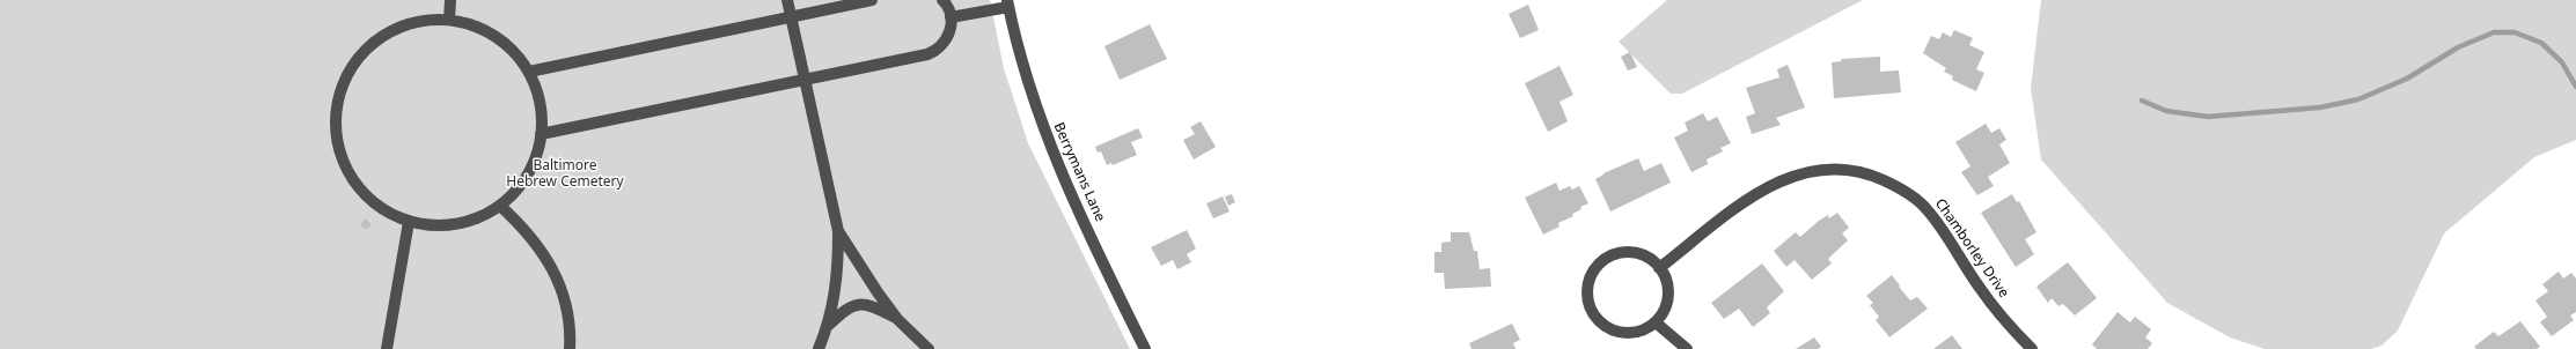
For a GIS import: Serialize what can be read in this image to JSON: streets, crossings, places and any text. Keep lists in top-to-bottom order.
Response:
{
  "streets": {
    "street": ["Berrymans Lane", "Chamborley Drive"]
  },
  "parks": ["Baltimore Hebrew Cemetery"]
}
